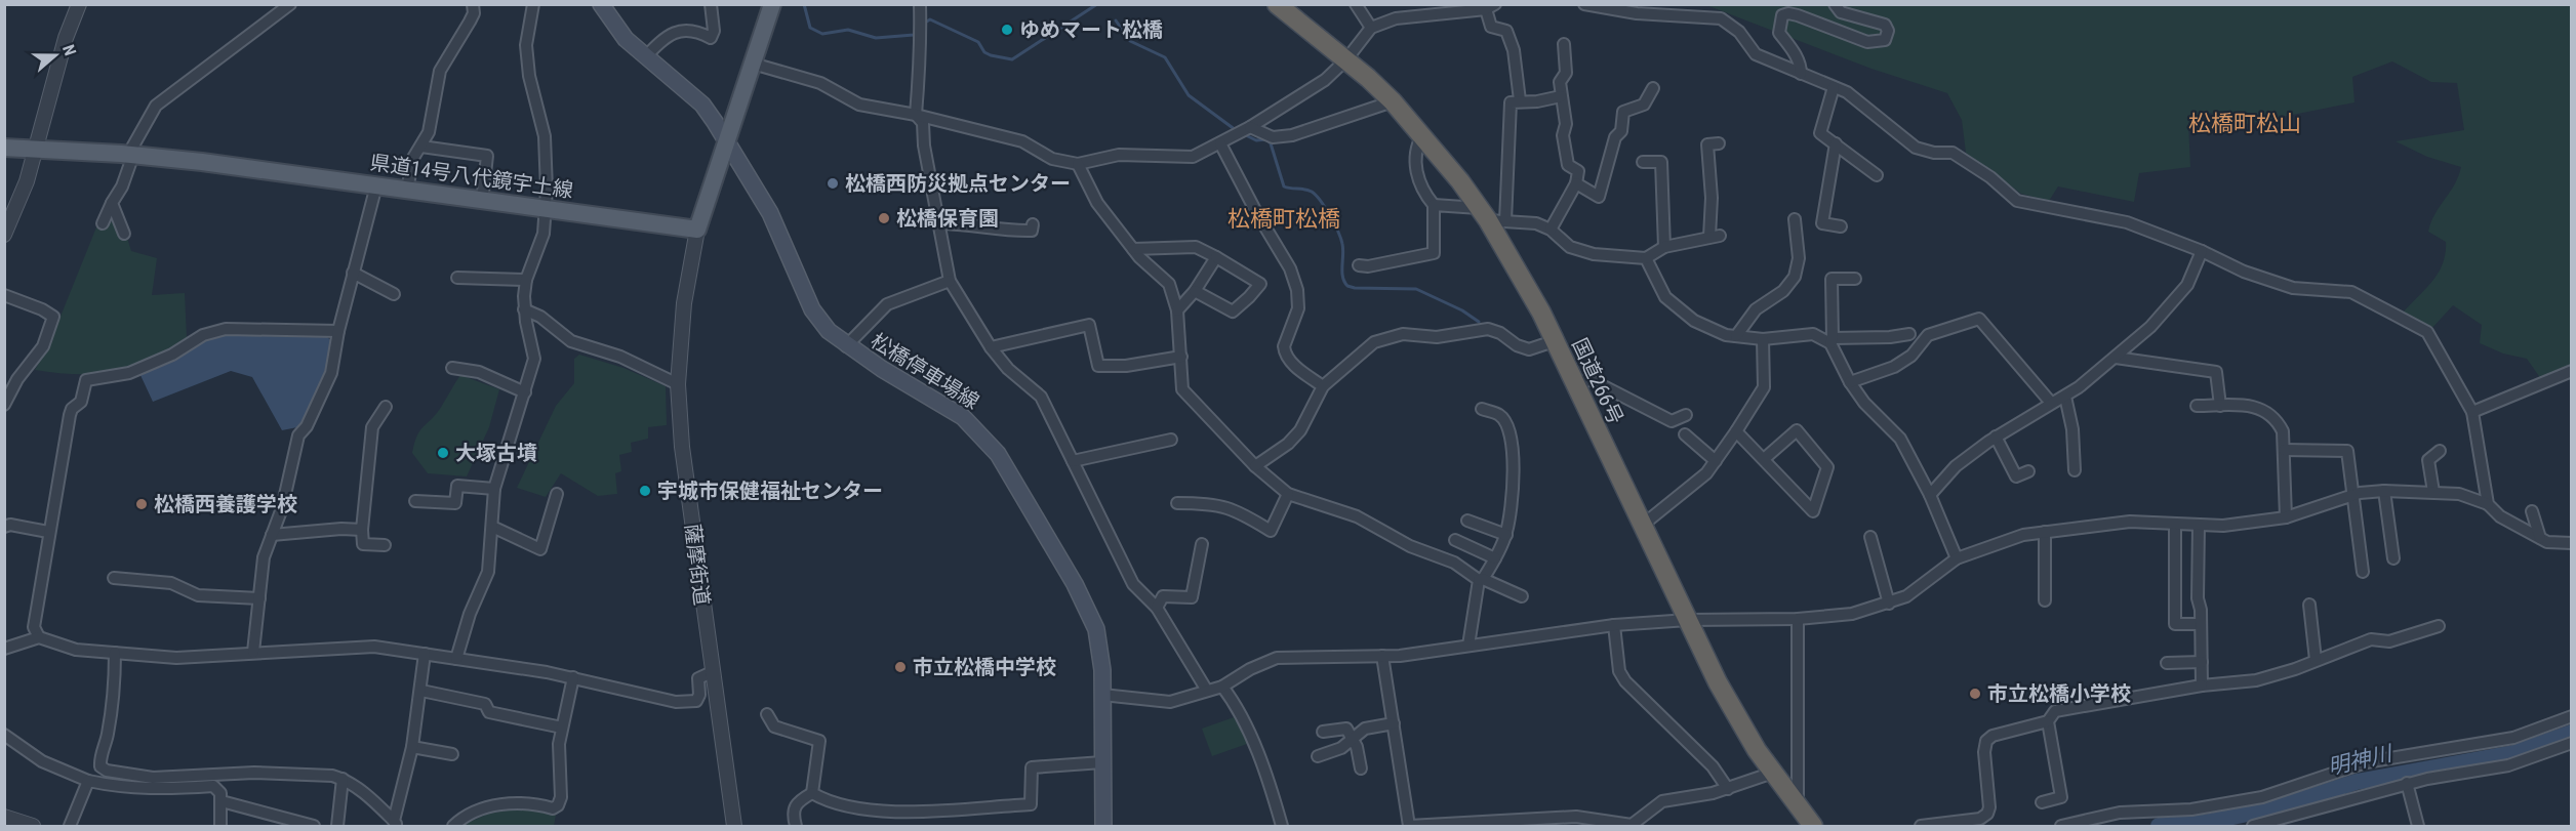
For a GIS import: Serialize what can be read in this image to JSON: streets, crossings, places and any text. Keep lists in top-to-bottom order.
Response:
{
  "streets": {
    "highway": ["国道266号"],
    "main road": ["県道14号八代鏡宇土線", "松橋停車場線"],
    "street": ["薩摩街道"]
  },
  "crossings": [
    ["県道14号八代鏡宇土線", "薩摩街道"]
  ],
  "districts": ["松橋町松山", "松橋町松橋"],
  "water": ["明神川"],
  "places": [
    "ゆめマート松橋",
    "松橋西防災拠点センター",
    "松橋保育園",
    "大塚古墳",
    "宇城市保健福祉センター",
    "松橋西養護学校",
    "市立松橋中学校",
    "市立松橋小学校"
  ],
  "north": "right"
}
